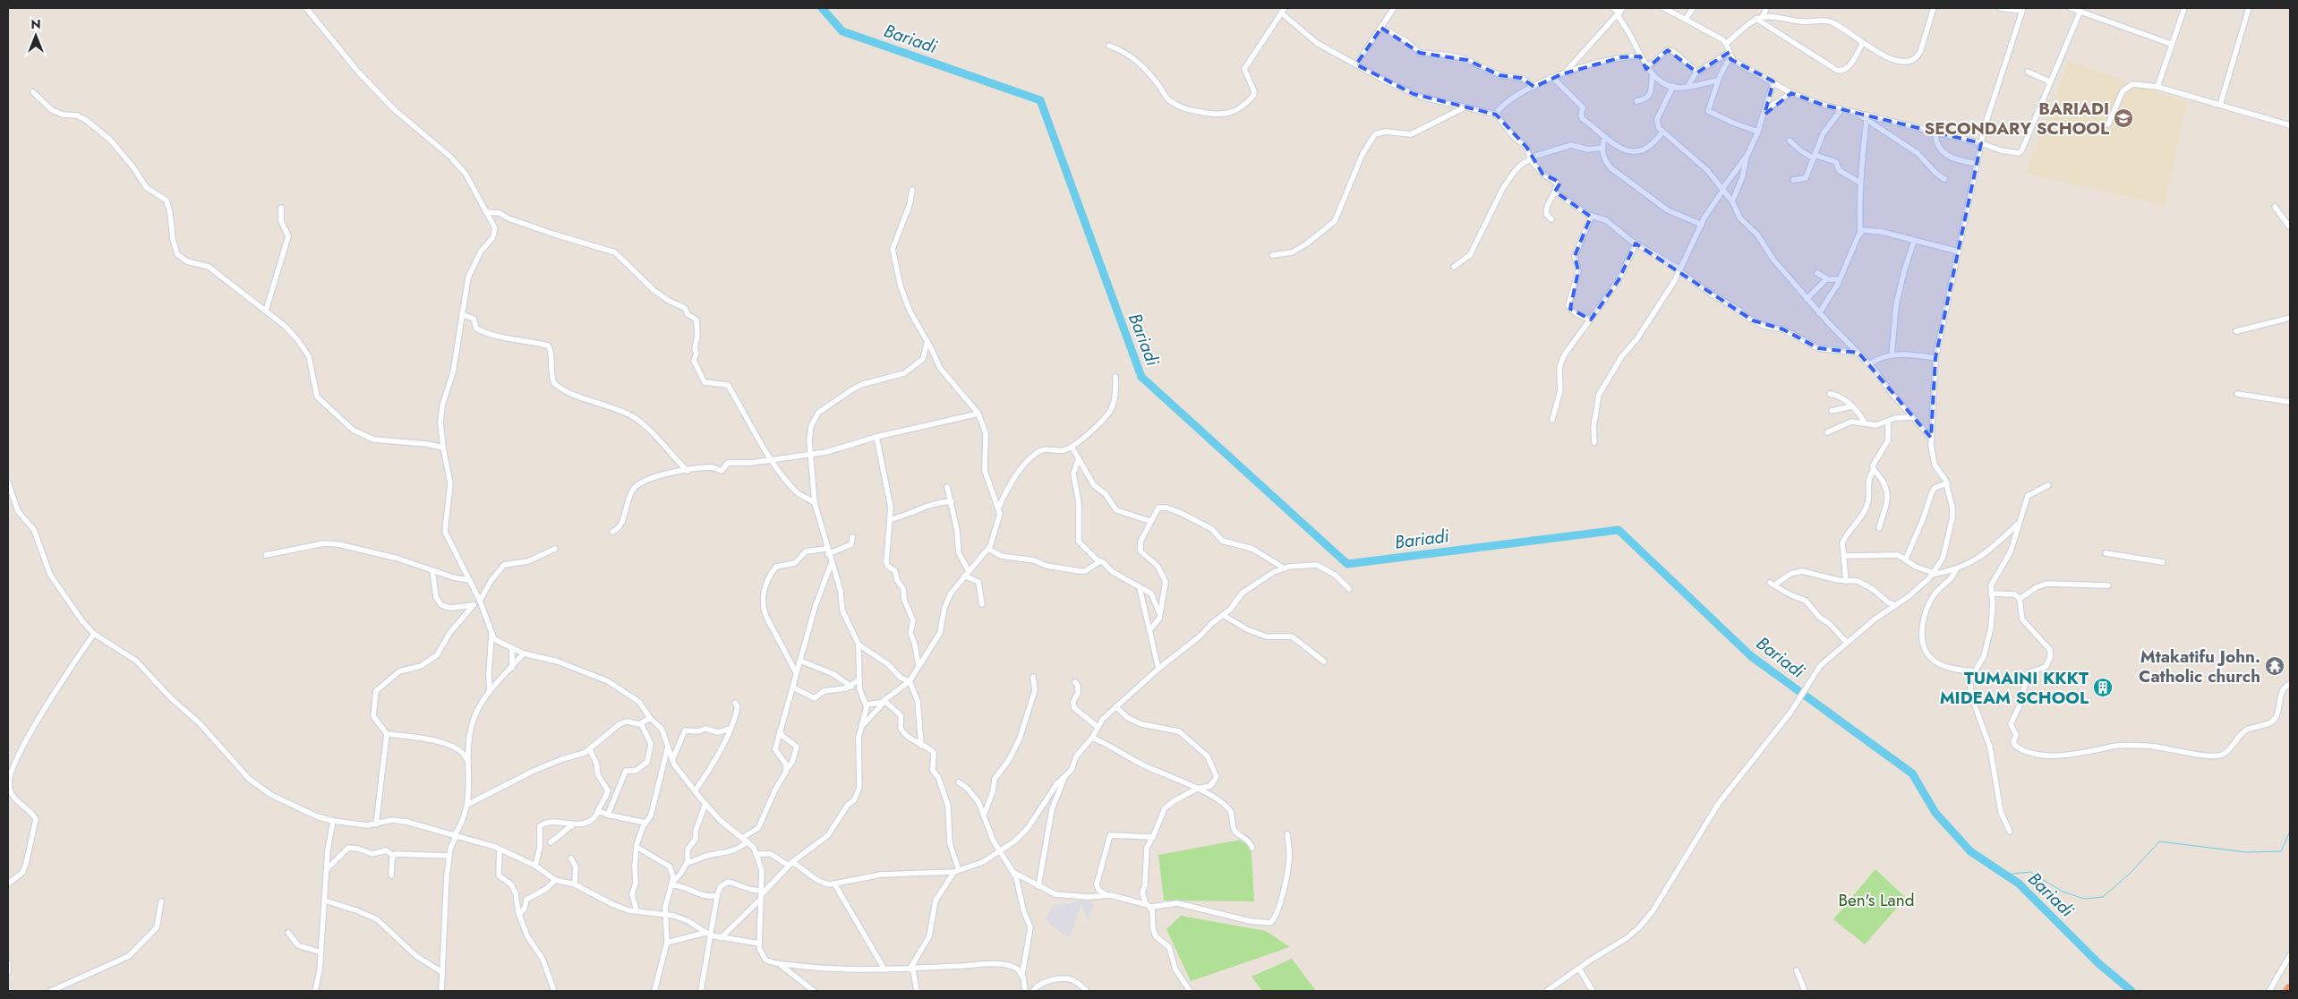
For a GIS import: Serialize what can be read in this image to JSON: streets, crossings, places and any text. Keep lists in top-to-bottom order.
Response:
{
  "water": ["Bariadi"],
  "parks": ["Ben's Land"],
  "places": {
    "school or university": ["BARIADI SECONDARY SCHOOL"],
    "temple": ["Mtakatifu John. Catholic church"],
    "building": ["TUMAINI KKKT MIDEAM SCHOOL"]
  },
  "north": "top"
}
